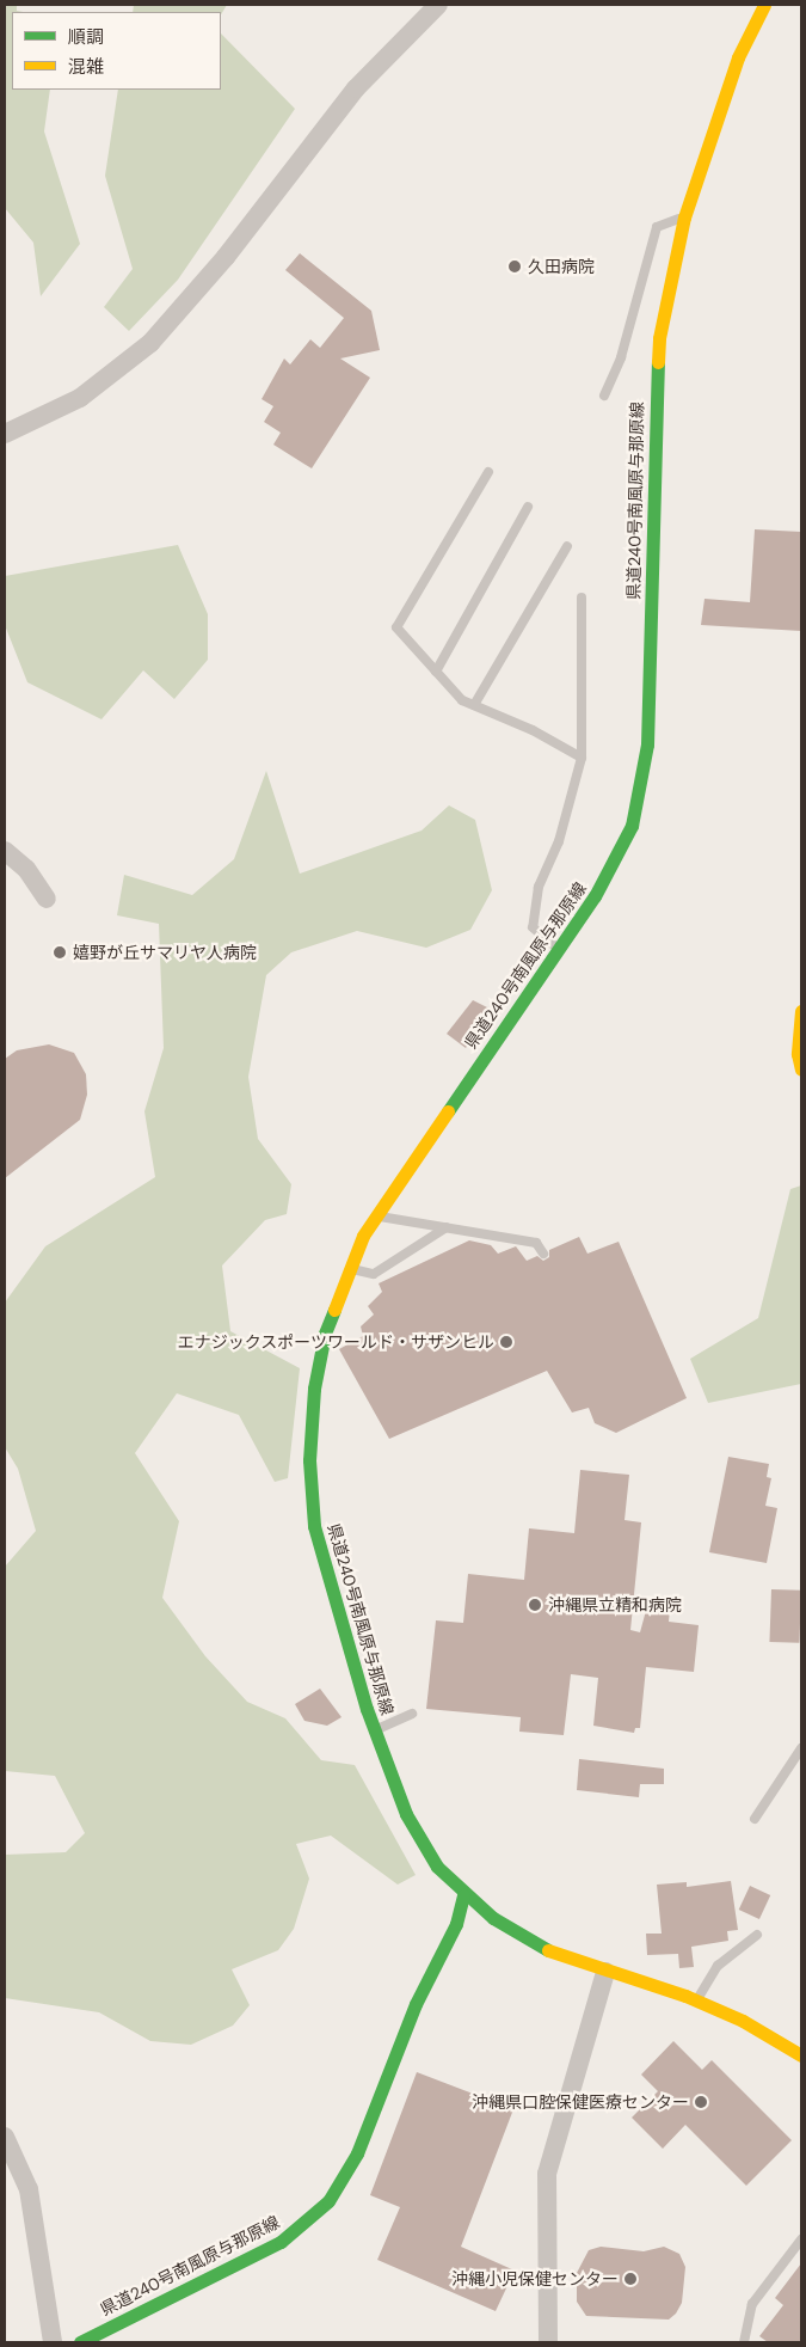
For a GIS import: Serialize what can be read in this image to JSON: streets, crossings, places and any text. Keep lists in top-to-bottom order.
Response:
{
  "streets": {
    "main road": ["県道240号南風原与那原線"]
  },
  "places": [
    "久田病院",
    "嬉野が丘サマリヤ人病院",
    "エナジックスポーツワールド・サザンヒル",
    "沖縄県立精和病院",
    "沖縄県口腔保健医療センター",
    "沖縄小児保健センター"
  ],
  "legend": ["順調", "混雑"]
}
